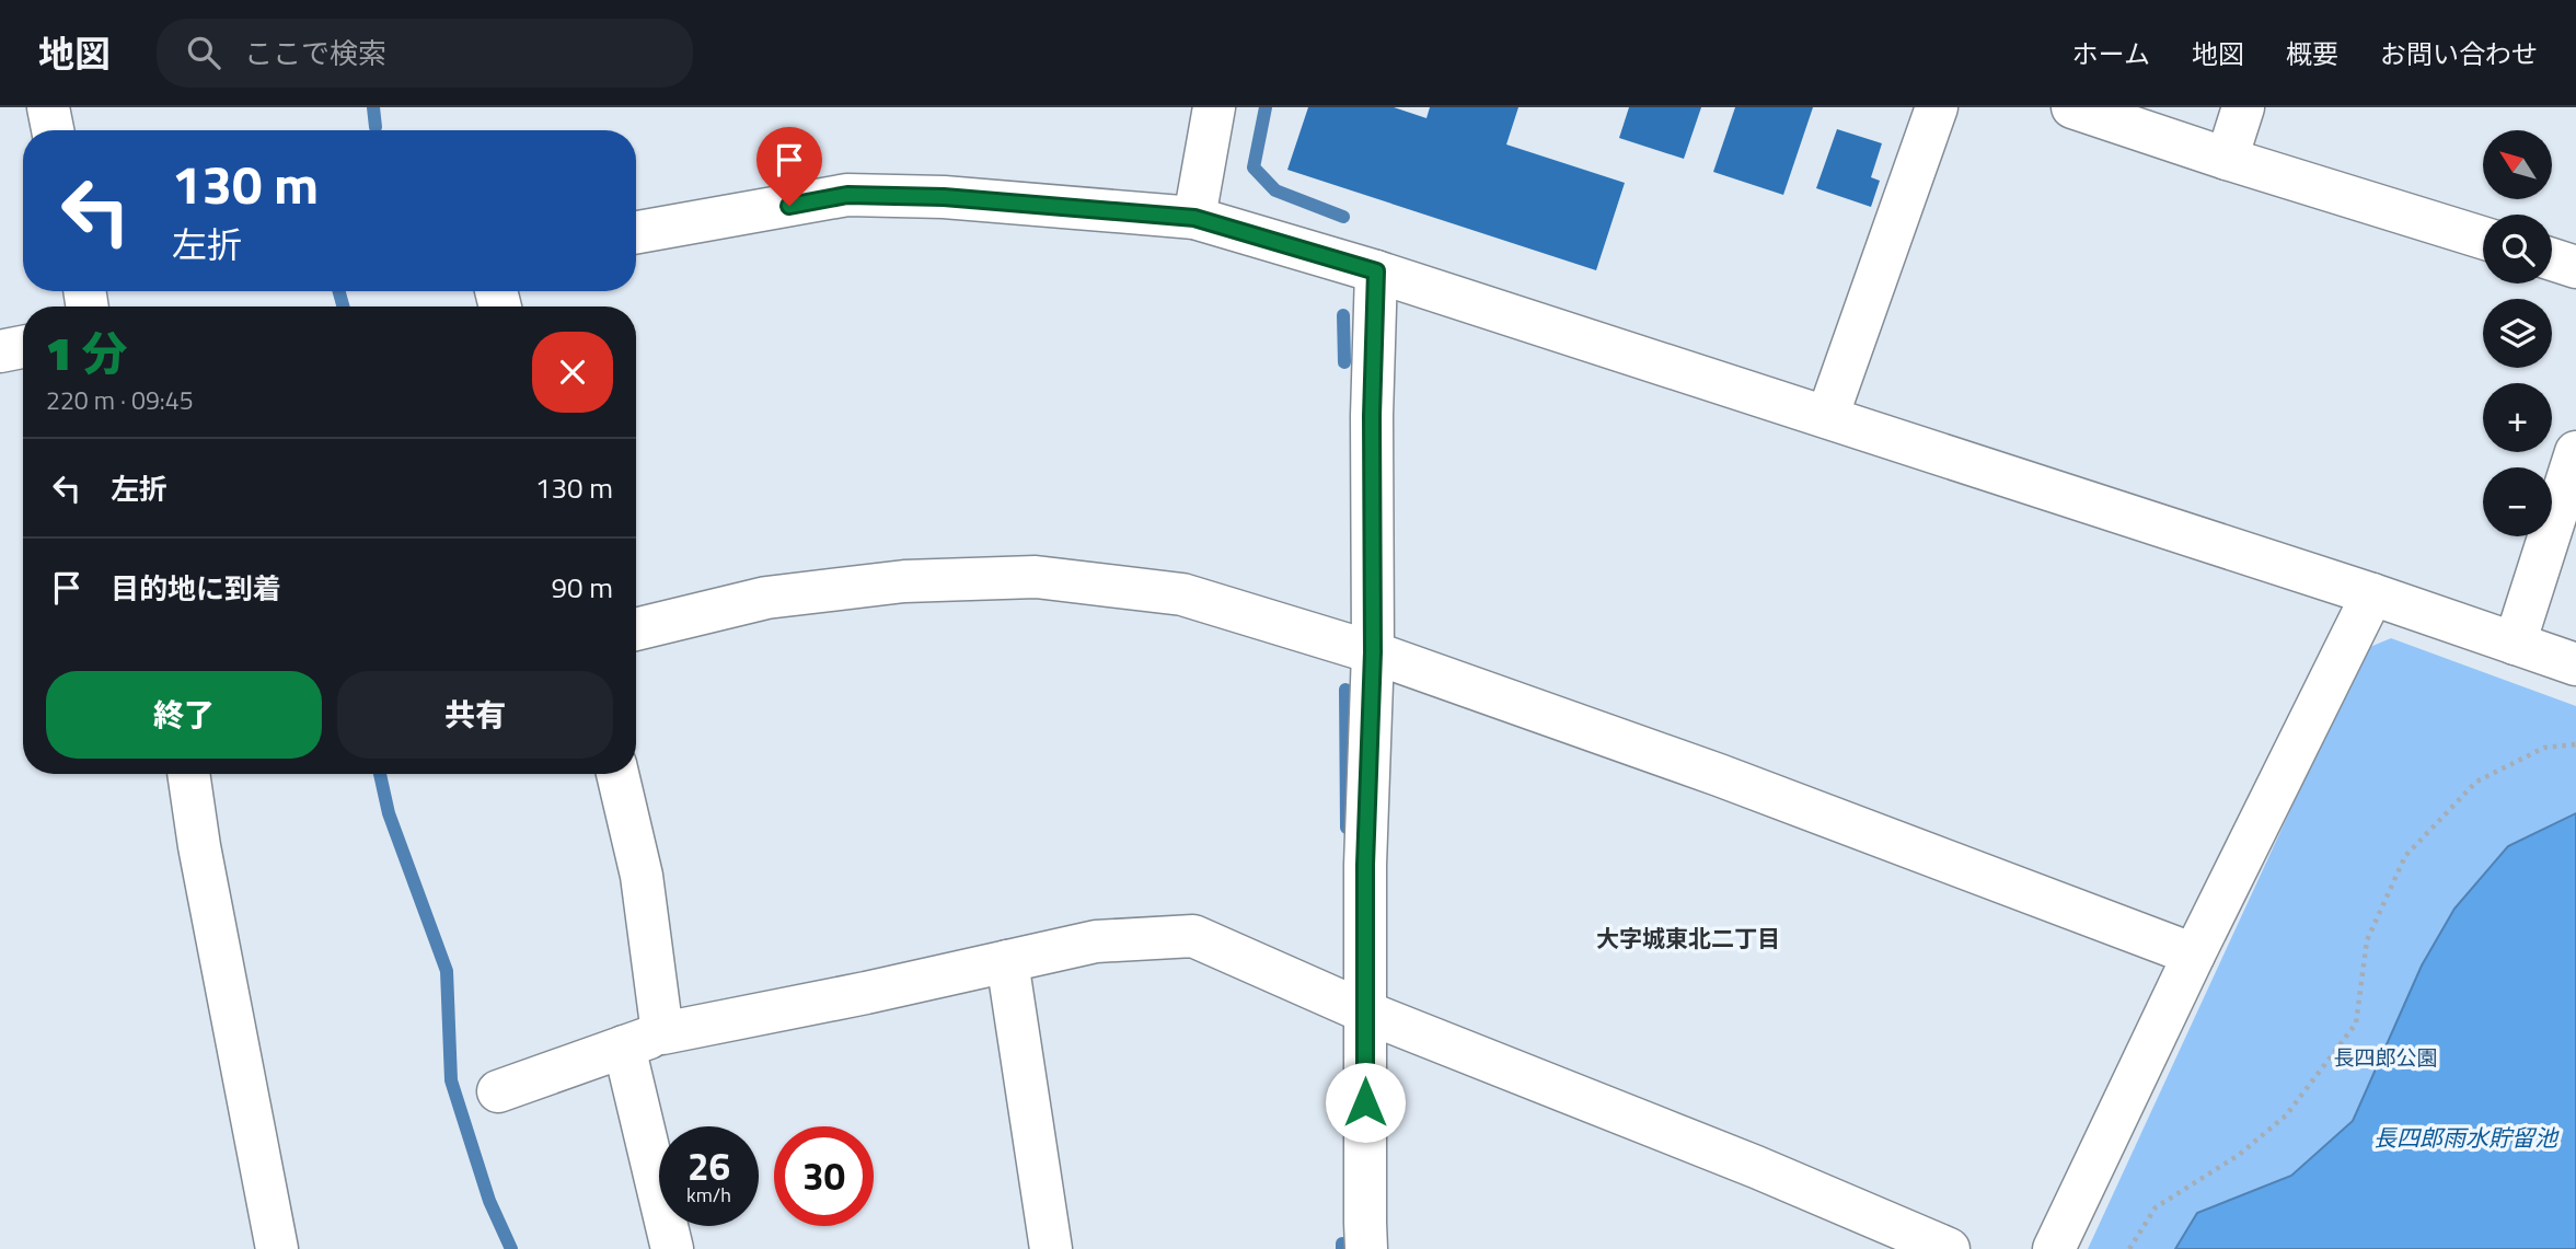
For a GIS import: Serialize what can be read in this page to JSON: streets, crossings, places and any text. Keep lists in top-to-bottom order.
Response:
{
  "districts": ["大字城東北二丁目"],
  "water": ["長四郎雨水貯留池"],
  "parks": ["長四郎公園"],
  "north": "top left",
  "page": {
    "header": "地図",
    "search": "ここで検索",
    "nav": [
      "ホーム",
      "地図",
      "概要",
      "お問い合わせ"
    ],
    "map_buttons": ["+", "−"],
    "turn": ["130 m", "左折"],
    "heading": ["1 分", "220 m · 09:45"],
    "list": [
      {
        "name": "左折",
        "value": "130 m"
      },
      {
        "name": "目的地に到着",
        "value": "90 m"
      }
    ],
    "buttons": ["終了", "共有"],
    "speed": "26 km/h",
    "limit": "30"
  }
}
